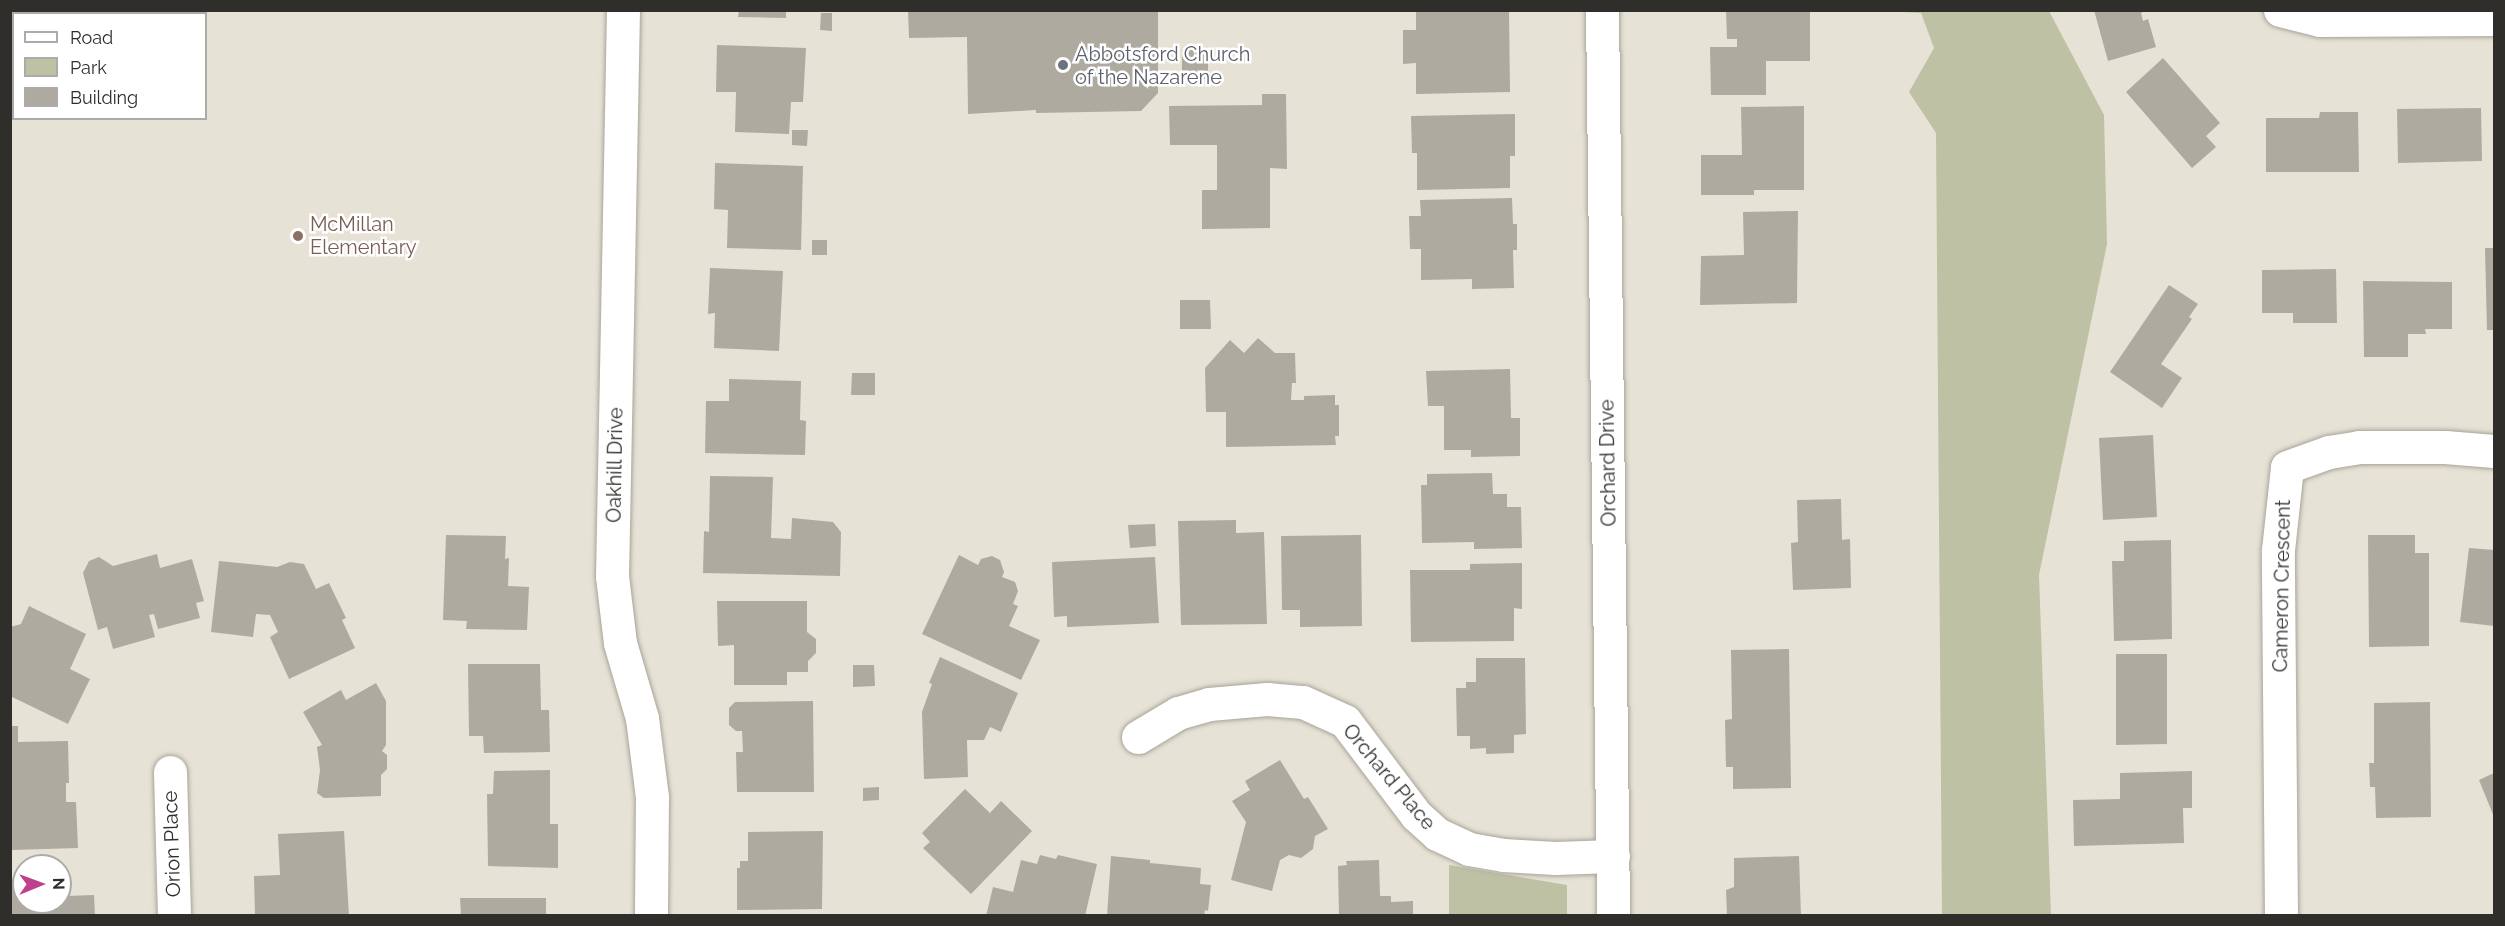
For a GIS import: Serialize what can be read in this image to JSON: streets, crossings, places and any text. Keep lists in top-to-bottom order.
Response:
{
  "streets": {
    "street": [
      "Orchard Drive",
      "Oakhill Drive",
      "Cameron Crescent",
      "Orchard Place",
      "Orion Place"
    ]
  },
  "crossings": [
    ["Orchard Drive", "Orchard Place"]
  ],
  "places": ["Abbotsford Church of the Nazarene", "McMillan Elementary"],
  "legend": ["Road", "Park", "Building"],
  "north": "right"
}
